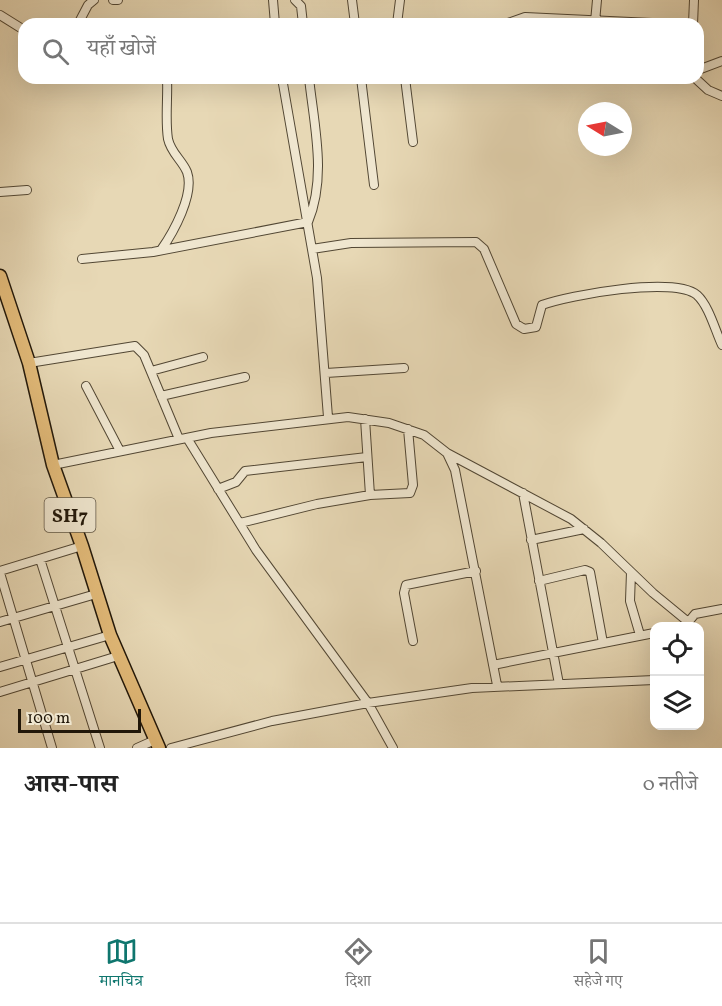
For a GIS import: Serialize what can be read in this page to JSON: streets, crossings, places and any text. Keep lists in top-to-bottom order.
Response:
{
  "streets": {
    "main road": ["SH7"]
  },
  "scale_bar": "100 m",
  "north": "left",
  "page": {
    "search": "यहाँ खोजें",
    "scale": "100 m",
    "heading": ["आस-पास", "0 नतीजे"],
    "nav": ["मानचित्र", "दिशा", "सहेजे गए"]
  }
}
